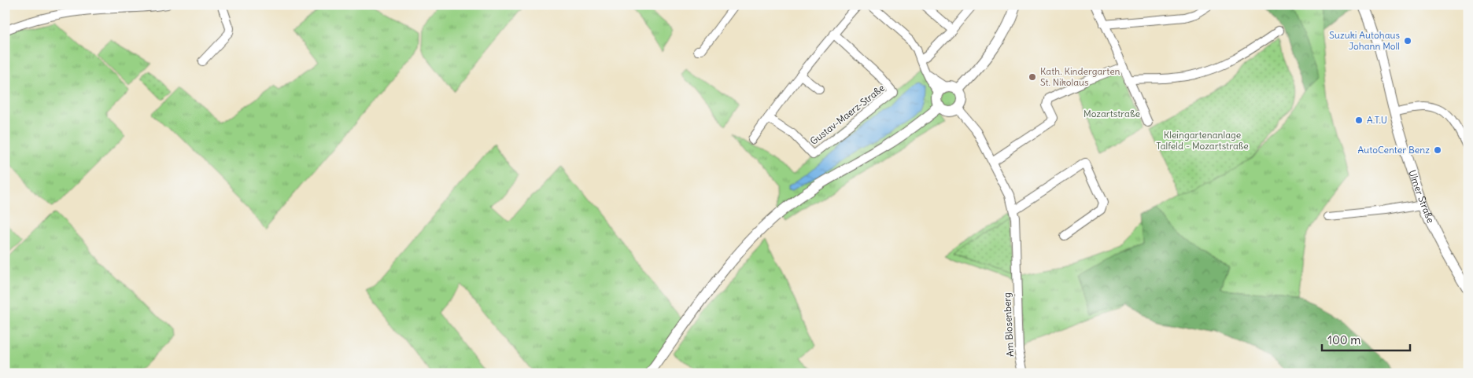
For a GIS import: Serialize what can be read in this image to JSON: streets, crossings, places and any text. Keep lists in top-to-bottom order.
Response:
{
  "streets": {
    "main road": ["Ulmer Straße"],
    "street": ["Gustav-Maerz-Straße", "Am Blosenberg"]
  },
  "parks": ["Mozartstraße", "Kleingartenanlage Talfeld - Mozartstraße"],
  "places": [
    "Suzuki Autohaus Johann Moll",
    "Kath. Kindergarten St. Nikolaus",
    "A.T.U",
    "AutoCenter Benz"
  ],
  "scale_bar": "100 m"
}
